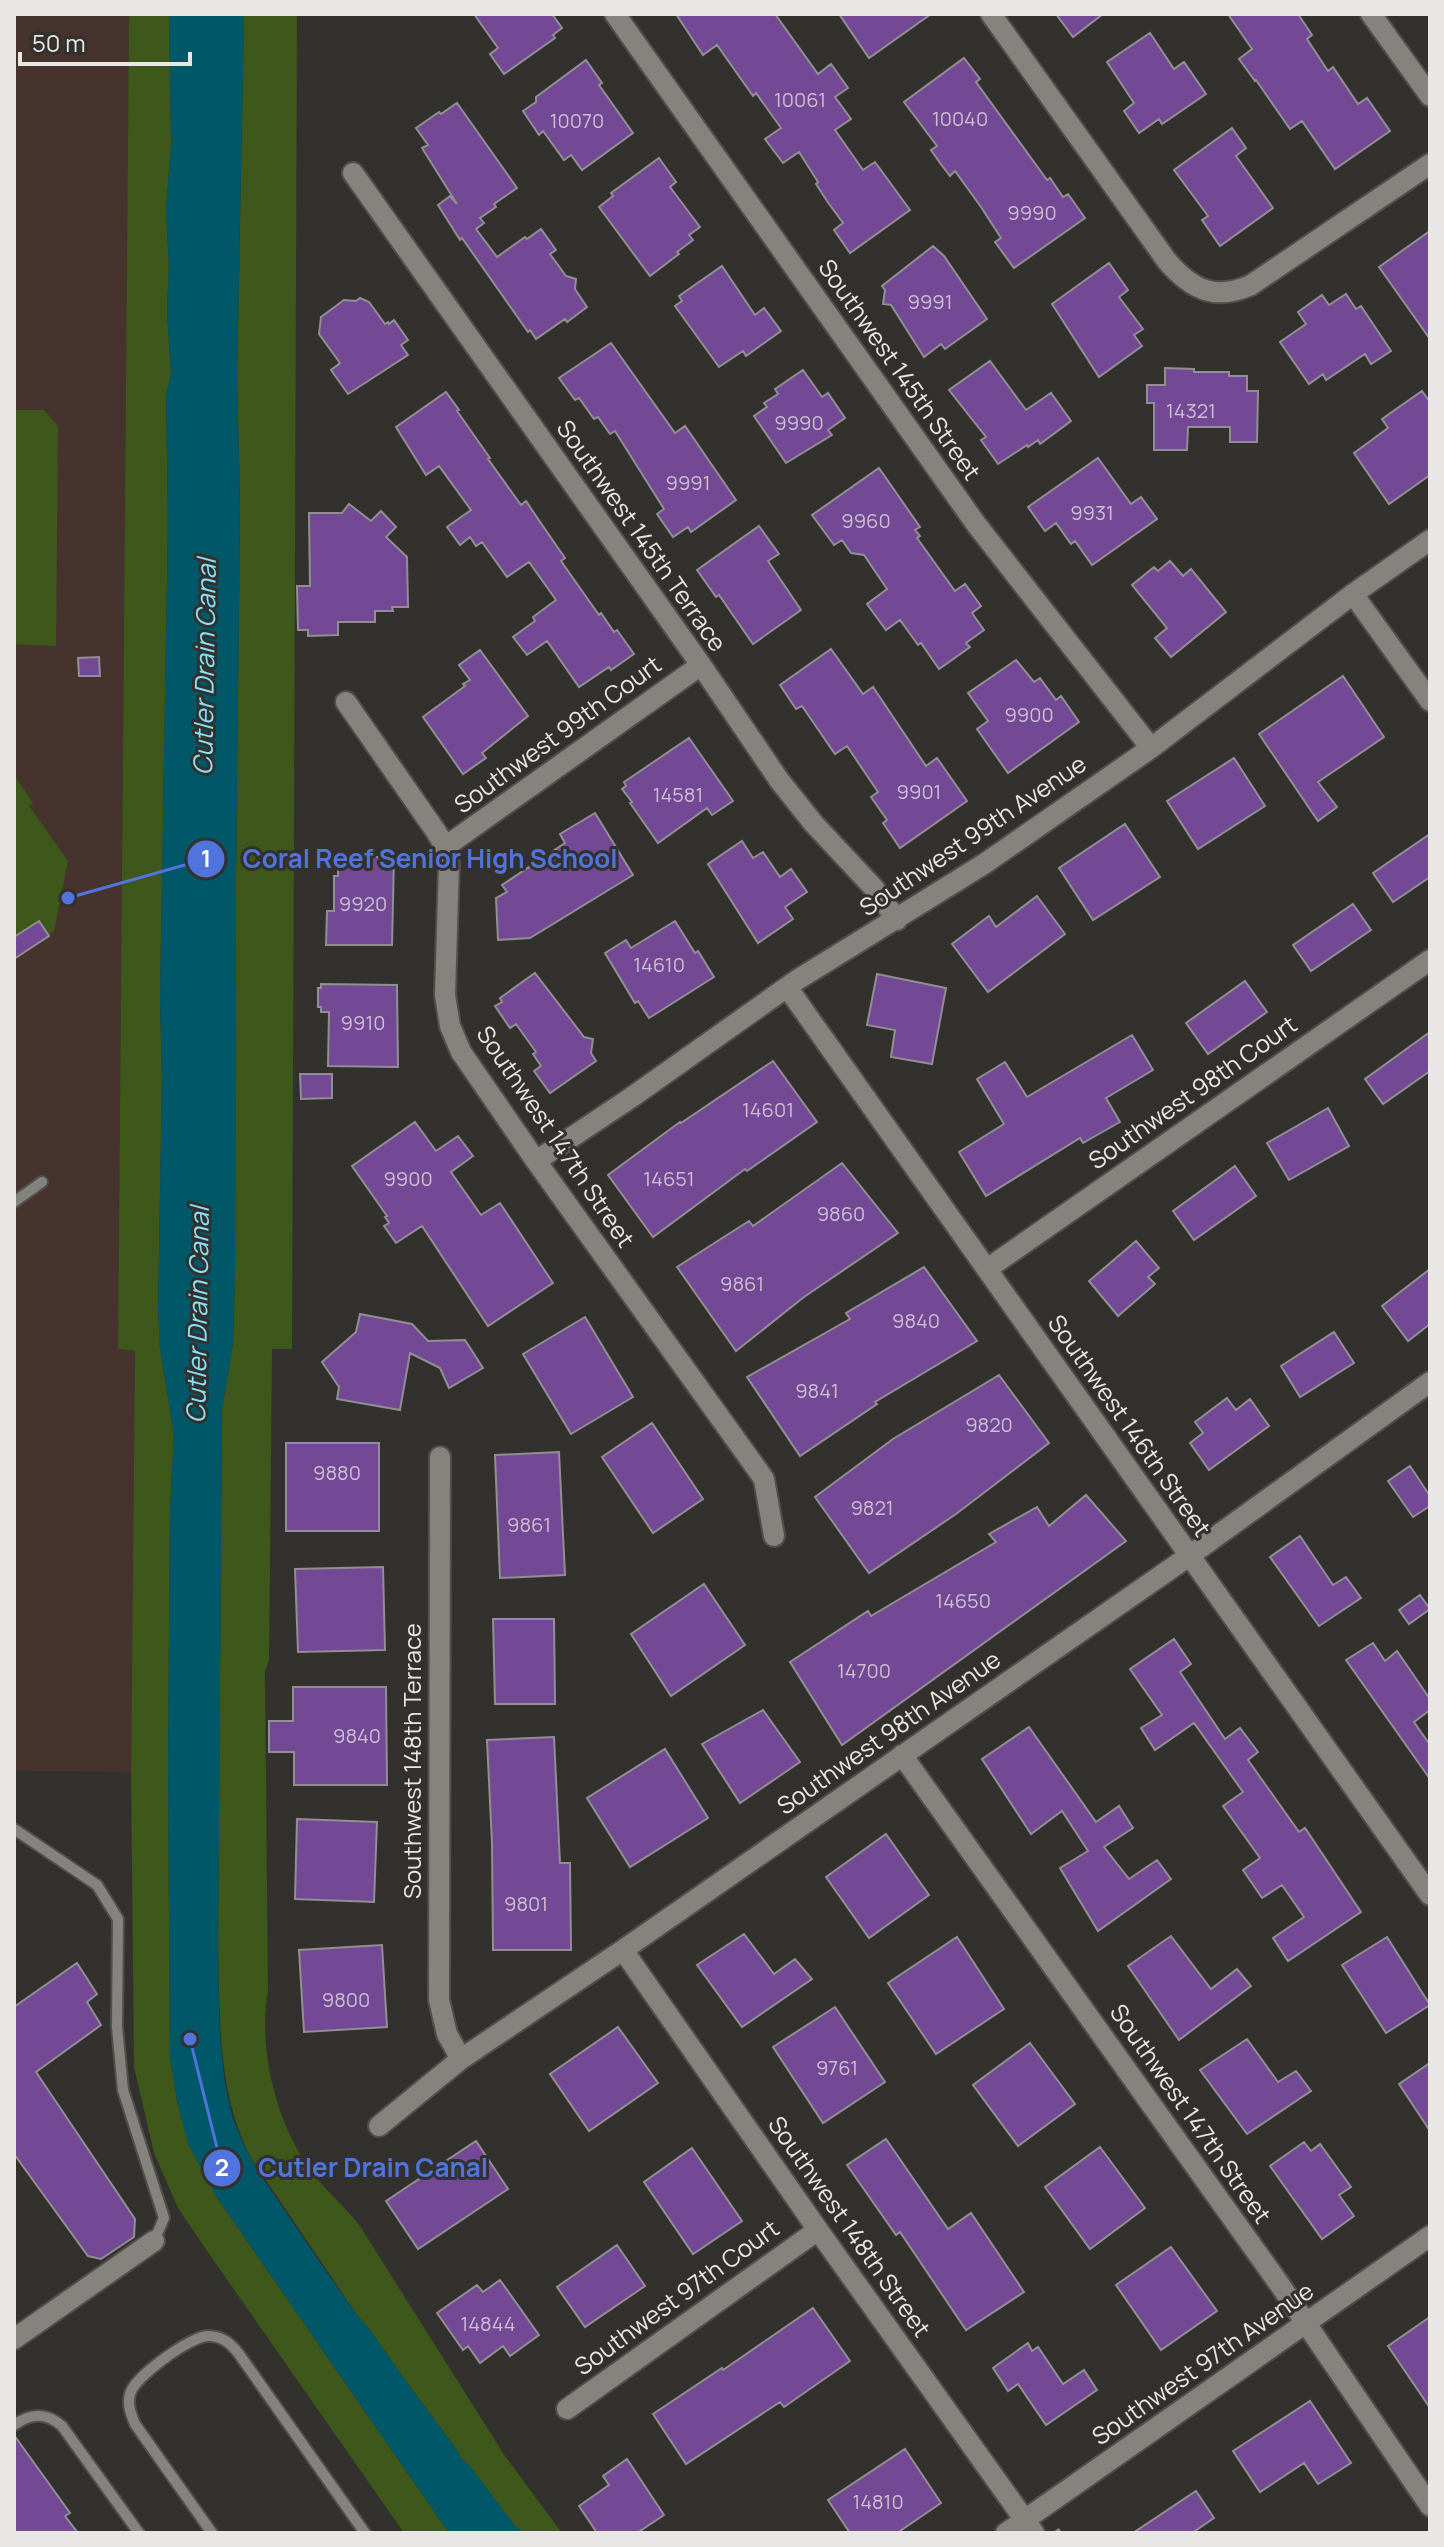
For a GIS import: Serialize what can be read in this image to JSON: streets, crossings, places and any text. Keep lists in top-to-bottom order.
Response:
{
  "streets": {
    "street": [
      "Southwest 145th Street",
      "Southwest 145th Terrace",
      "Southwest 99th Court",
      "Southwest 99th Avenue",
      "Southwest 98th Court",
      "Southwest 147th Street",
      "Southwest 146th Street",
      "Southwest 98th Avenue",
      "Southwest 148th Terrace",
      "Southwest 148th Street",
      "Southwest 97th Court",
      "Southwest 97th Avenue"
    ]
  },
  "crossings": [
    ["Southwest 145th Street", "Southwest 99th Avenue"],
    ["Southwest 145th Terrace", "Southwest 99th Court"],
    ["Southwest 145th Terrace", "Southwest 99th Avenue"],
    ["Southwest 99th Court", "Southwest 147th Street"],
    ["Southwest 99th Avenue", "Southwest 147th Street"],
    ["Southwest 99th Avenue", "Southwest 146th Street"],
    ["Southwest 98th Court", "Southwest 146th Street"],
    ["Southwest 147th Street", "Southwest 98th Avenue"],
    ["Southwest 147th Street", "Southwest 97th Avenue"],
    ["Southwest 146th Street", "Southwest 98th Avenue"],
    ["Southwest 98th Avenue", "Southwest 148th Terrace"],
    ["Southwest 98th Avenue", "Southwest 148th Street"],
    ["Southwest 148th Street", "Southwest 97th Court"],
    ["Southwest 148th Street", "Southwest 97th Avenue"]
  ],
  "water": ["Cutler Drain Canal"],
  "places": ["Coral Reef Senior High School", "Cutler Drain Canal"],
  "house_numbers": [
    "10061",
    "10040",
    "10070",
    "9990",
    "9991",
    "14321",
    "9990",
    "9991",
    "9931",
    "9960",
    "9900",
    "9901",
    "14581",
    "9920",
    "14610",
    "9910",
    "14601",
    "9900",
    "14651",
    "9860",
    "9861",
    "9840",
    "9841",
    "9820",
    "9880",
    "9821",
    "9861",
    "14650",
    "14700",
    "9840",
    "9801",
    "9800",
    "9761",
    "14844",
    "14810"
  ],
  "scale_bar": "50 m"
}
